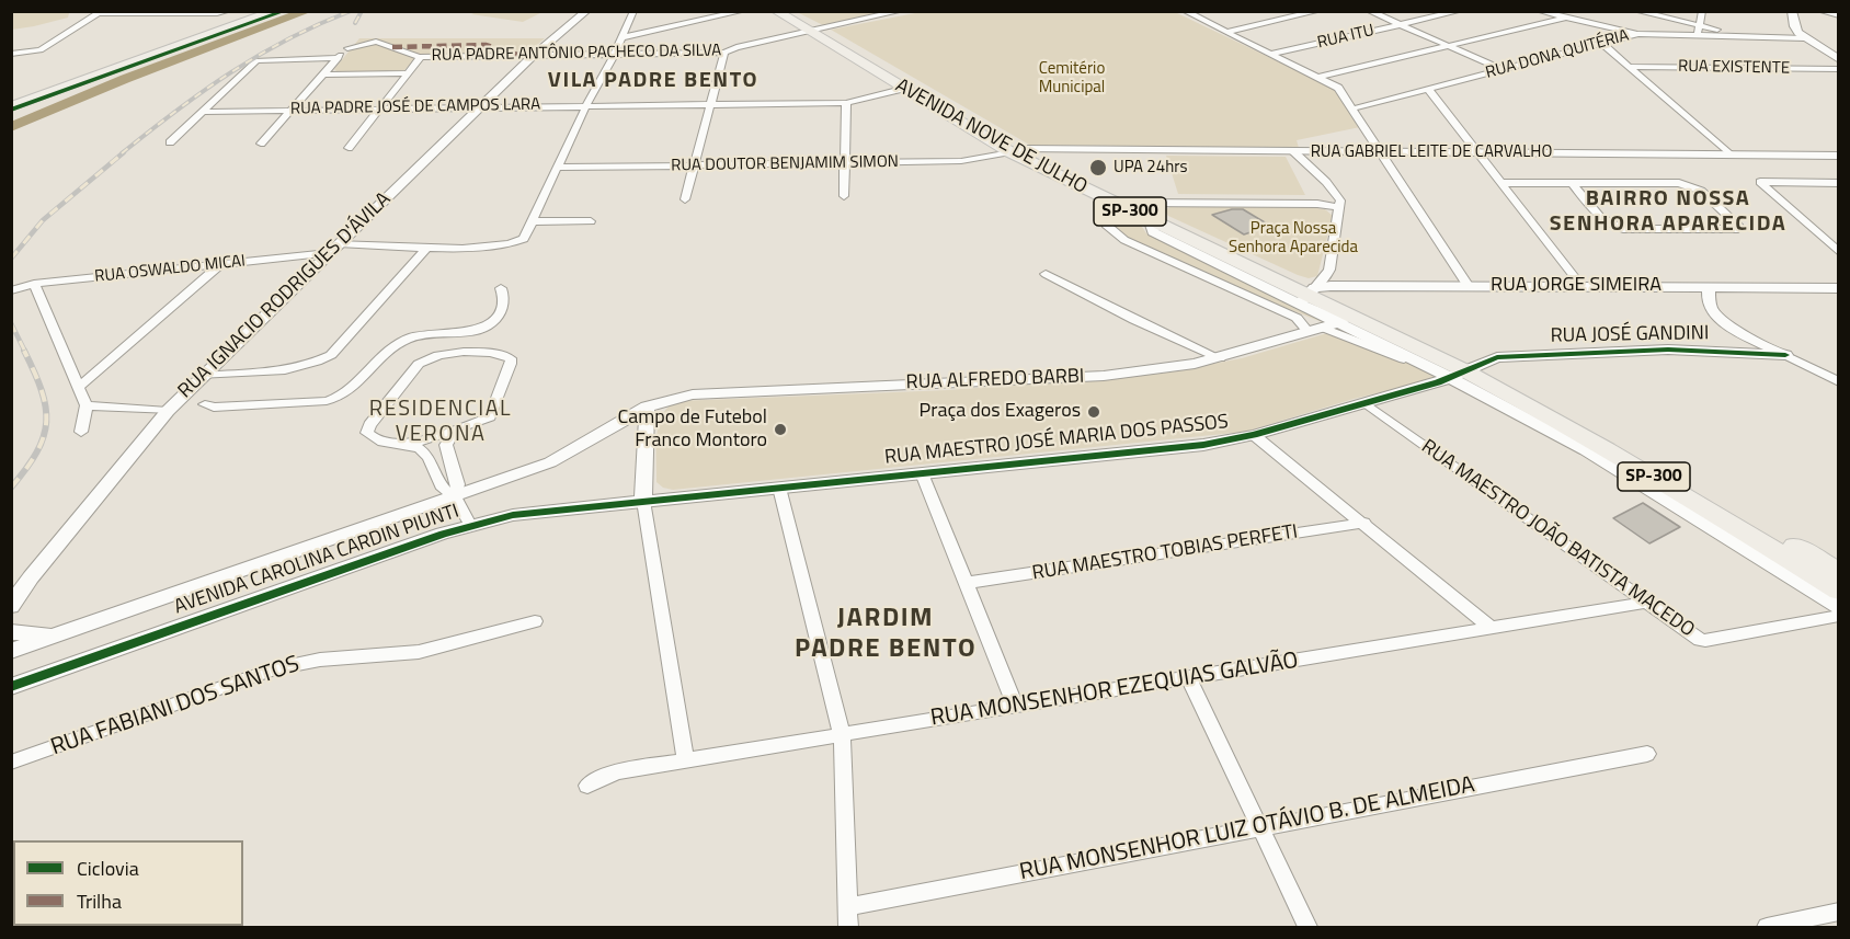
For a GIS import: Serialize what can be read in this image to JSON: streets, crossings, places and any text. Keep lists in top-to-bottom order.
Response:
{
  "streets": {
    "main road": ["AVENIDA NOVE DE JULHO", "SP-300"],
    "street": [
      "RUA ITU",
      "RUA PADRE ANTÔNIO PACHECO DA SILVA",
      "RUA DONA QUITÉRIA",
      "RUA EXISTENTE",
      "RUA PADRE JOSÉ DE CAMPOS LARA",
      "RUA GABRIEL LEITE DE CARVALHO",
      "RUA DOUTOR BENJAMIM SIMON",
      "RUA OSWALDO MICAI",
      "RUA JORGE SIMEIRA",
      "RUA IGNACIO RODRIGUES D'ÁVILA",
      "RUA JOSÉ GANDINI",
      "RUA ALFREDO BARBI",
      "RUA MAESTRO JOSÉ MARIA DOS PASSOS",
      "RUA MAESTRO JOÃO BATISTA MACEDO",
      "RUA MAESTRO TOBIAS PERFETI",
      "AVENIDA CAROLINA CARDIN PIUNTI",
      "RUA MONSENHOR EZEQUIAS GALVÃO",
      "RUA FABIANI DOS SANTOS",
      "RUA MONSENHOR LUIZ OTÁVIO B. DE ALMEIDA"
    ]
  },
  "crossings": [
    ["RUA PADRE ANTÔNIO PACHECO DA SILVA", "AVENIDA NOVE DE JULHO"],
    ["RUA PADRE ANTÔNIO PACHECO DA SILVA", "SP-300"],
    ["RUA PADRE ANTÔNIO PACHECO DA SILVA", "RUA IGNACIO RODRIGUES D'ÁVILA"],
    ["RUA PADRE JOSÉ DE CAMPOS LARA", "AVENIDA NOVE DE JULHO"],
    ["RUA PADRE JOSÉ DE CAMPOS LARA", "RUA IGNACIO RODRIGUES D'ÁVILA"],
    ["AVENIDA NOVE DE JULHO", "RUA GABRIEL LEITE DE CARVALHO"],
    ["AVENIDA NOVE DE JULHO", "RUA DOUTOR BENJAMIM SIMON"],
    ["AVENIDA NOVE DE JULHO", "SP-300"],
    ["AVENIDA NOVE DE JULHO", "RUA JORGE SIMEIRA"],
    ["AVENIDA NOVE DE JULHO", "RUA JOSÉ GANDINI"],
    ["AVENIDA NOVE DE JULHO", "RUA MAESTRO JOSÉ MARIA DOS PASSOS"],
    ["RUA GABRIEL LEITE DE CARVALHO", "RUA DOUTOR BENJAMIM SIMON"],
    ["RUA OSWALDO MICAI", "RUA IGNACIO RODRIGUES D'ÁVILA"],
    ["RUA JOSÉ GANDINI", "RUA MAESTRO JOSÉ MARIA DOS PASSOS"],
    ["RUA ALFREDO BARBI", "AVENIDA CAROLINA CARDIN PIUNTI"],
    ["RUA MAESTRO JOSÉ MARIA DOS PASSOS", "RUA MAESTRO JOÃO BATISTA MACEDO"],
    ["RUA MAESTRO JOSÉ MARIA DOS PASSOS", "AVENIDA CAROLINA CARDIN PIUNTI"],
    ["RUA MAESTRO JOÃO BATISTA MACEDO", "RUA MONSENHOR EZEQUIAS GALVÃO"]
  ],
  "districts": [
    "VILA PADRE BENTO",
    "BAIRRO NOSSA SENHORA APARECIDA",
    "RESIDENCIAL VERONA",
    "JARDIM PADRE BENTO"
  ],
  "parks": ["Cemitério Municipal", "Praça Nossa Senhora Aparecida"],
  "places": ["UPA 24hrs", "Praça dos Exageros", "Campo de Futebol Franco Montoro"],
  "legend": ["Ciclovia", "Trilha"]
}
